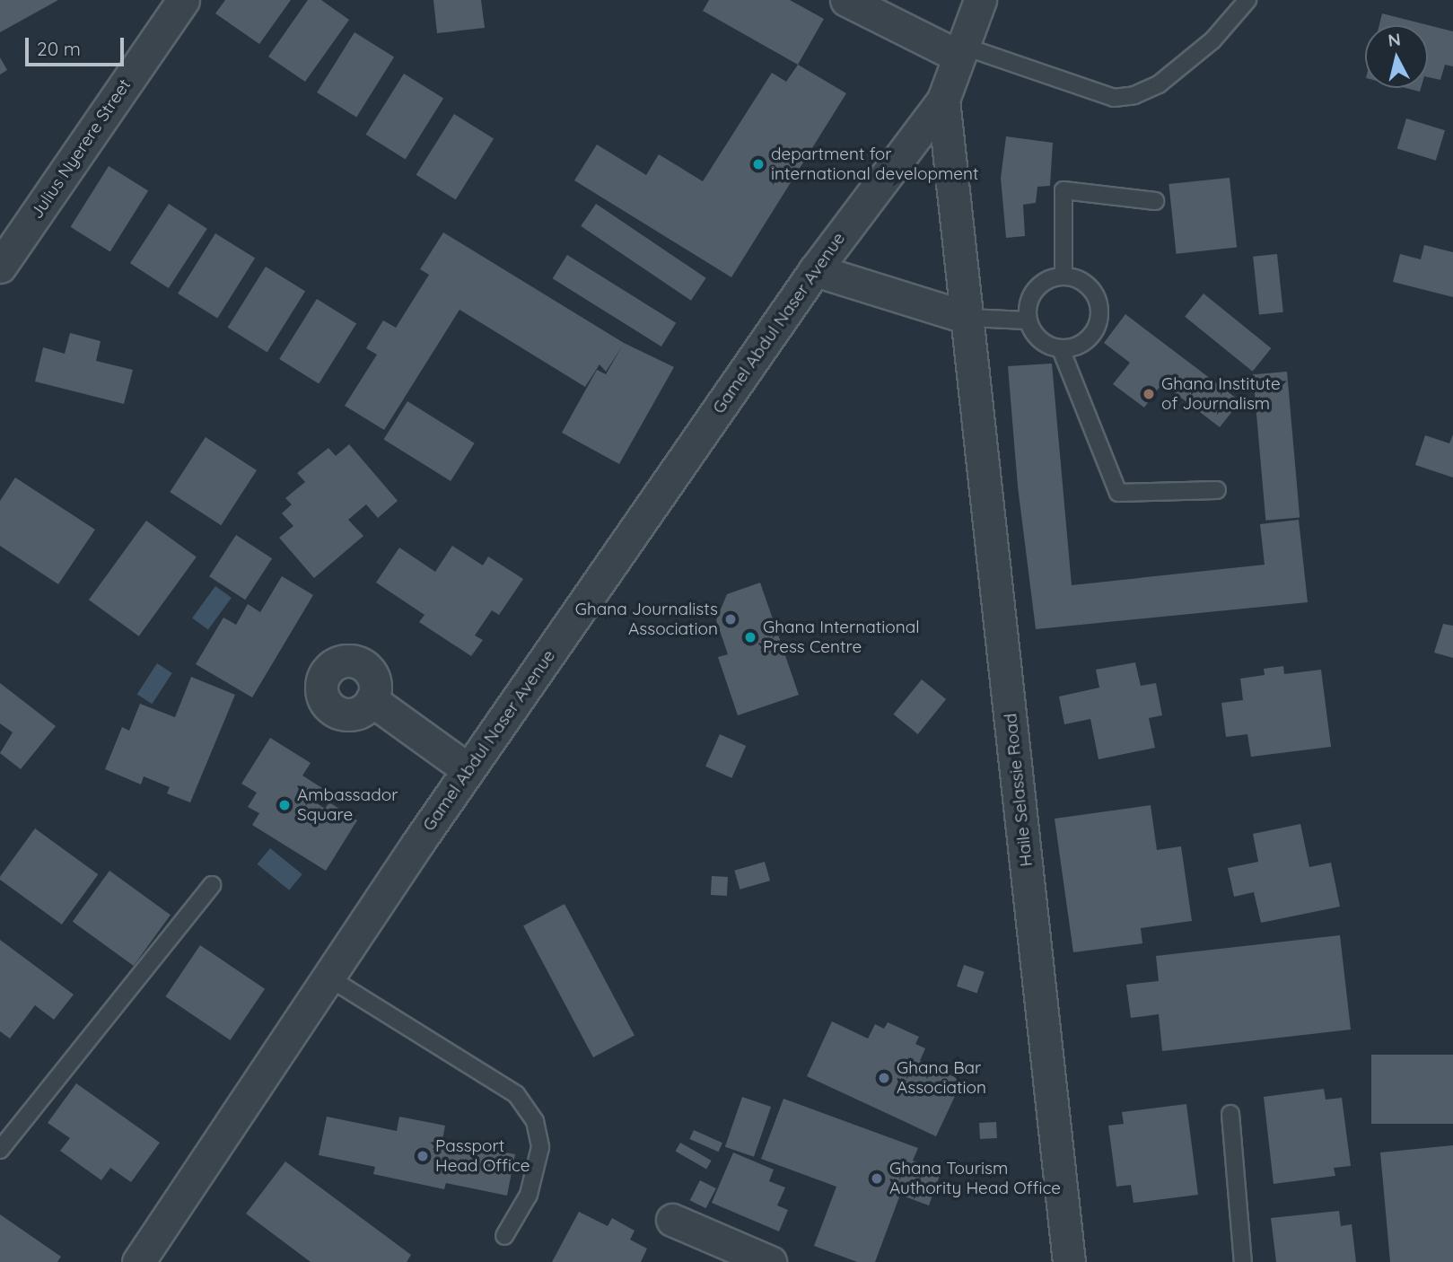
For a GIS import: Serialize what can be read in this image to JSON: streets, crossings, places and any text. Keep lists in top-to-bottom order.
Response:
{
  "streets": {
    "street": ["Julius Nyerere Street", "Gamel Abdul Naser Avenue", "Haile Selassie Road"]
  },
  "crossings": [
    ["Gamel Abdul Naser Avenue", "Haile Selassie Road"]
  ],
  "places": [
    "department for international development",
    "Ghana Institute of Journalism",
    "Ghana Journalists Association",
    "Ghana International Press Centre",
    "Ambassador Square",
    "Ghana Bar Association",
    "Passport Head Office",
    "Ghana Tourism Authority Head Office"
  ],
  "scale_bar": "20 m",
  "north": "top"
}
